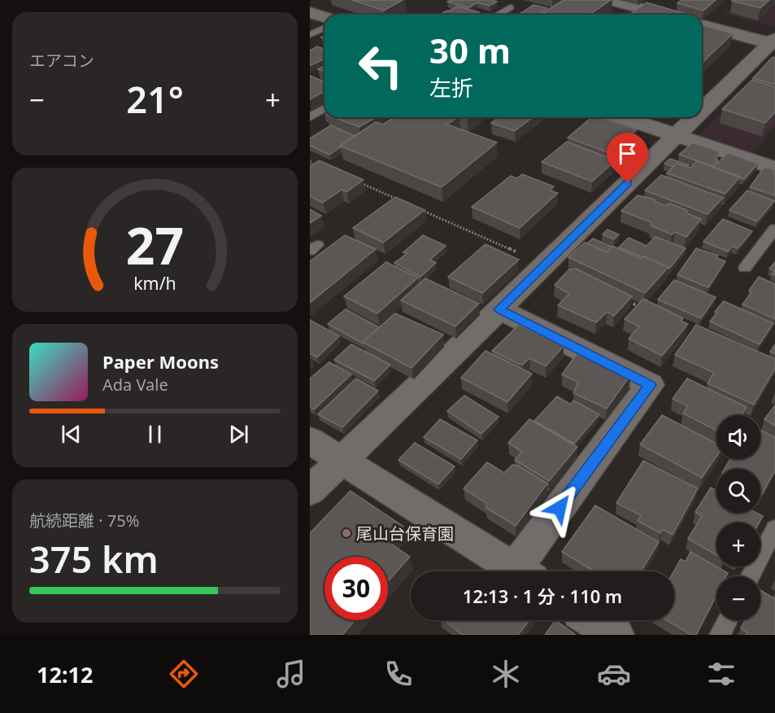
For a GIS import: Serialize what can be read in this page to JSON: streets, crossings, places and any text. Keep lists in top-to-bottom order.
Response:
{
  "places": ["尾山台保育園"],
  "page": {
    "tile": [
      "エアコン",
      ["航続距離 · 75%", "375 km"]
    ],
    "turn": ["30 m", "左折"],
    "heat": ["−", "21°", "+"],
    "song": ["Paper Moons", "Ada Vale"],
    "map_buttons": ["+", "−"],
    "limit": "30",
    "trip": "12:13 · 1 分 · 110 m",
    "tabs": "12:12",
    "gauge": ["27", "km/h"]
  }
}
